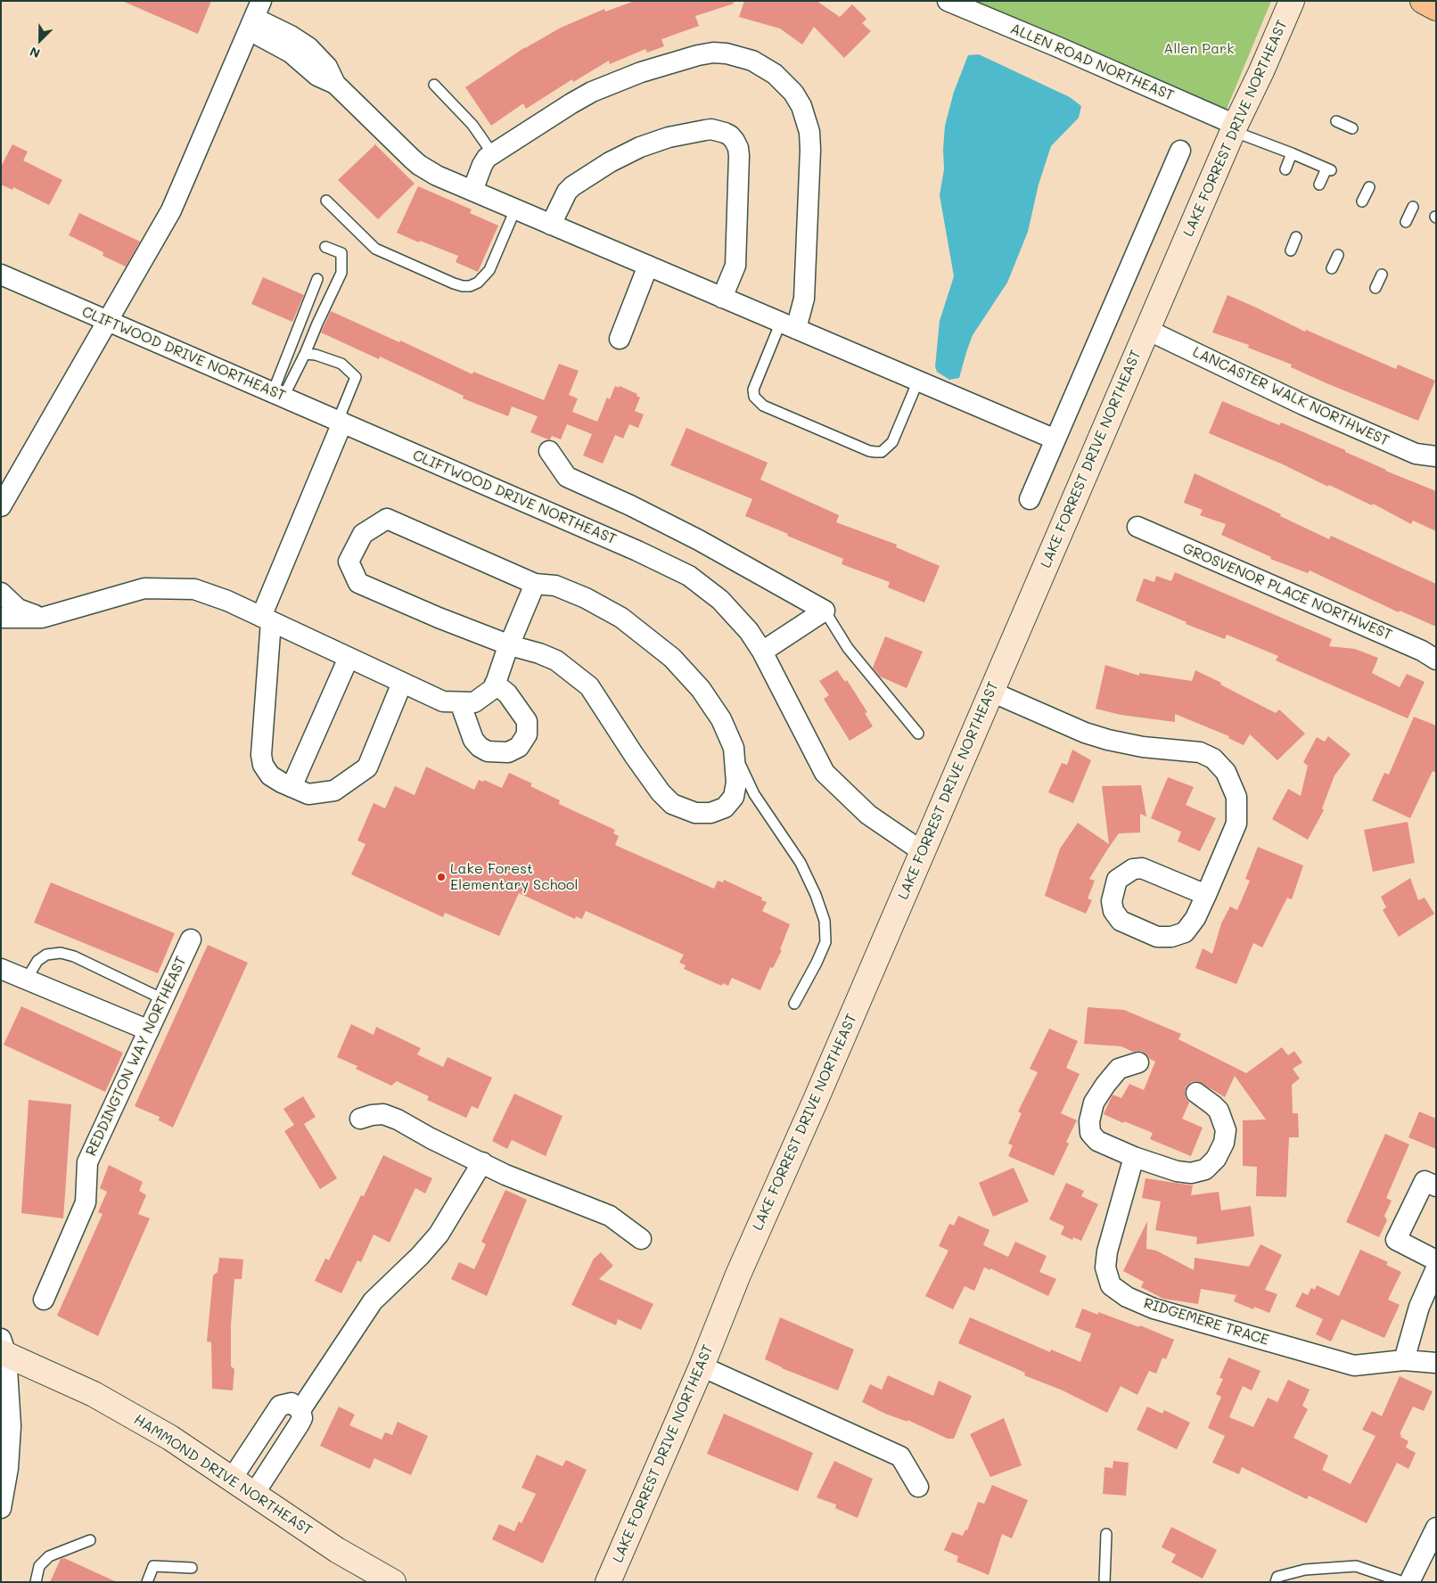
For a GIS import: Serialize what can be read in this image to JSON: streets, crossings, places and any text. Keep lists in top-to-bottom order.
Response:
{
  "streets": {
    "street": [
      "ALLEN ROAD NORTHEAST",
      "LAKE FORREST DRIVE NORTHEAST",
      "CLIFTWOOD DRIVE NORTHEAST",
      "LANCASTER WALK NORTHWEST",
      "GROSVENOR PLACE NORTHWEST",
      "REDDINGTON WAY NORTHEAST",
      "RIDGEMERE TRACE",
      "HAMMOND DRIVE NORTHEAST"
    ]
  },
  "crossings": [
    ["ALLEN ROAD NORTHEAST", "LAKE FORREST DRIVE NORTHEAST"],
    ["LAKE FORREST DRIVE NORTHEAST", "CLIFTWOOD DRIVE NORTHEAST"],
    ["LAKE FORREST DRIVE NORTHEAST", "LANCASTER WALK NORTHWEST"]
  ],
  "parks": ["Allen Park"],
  "places": ["Lake Forest Elementary School"],
  "north": "bottom left"
}
